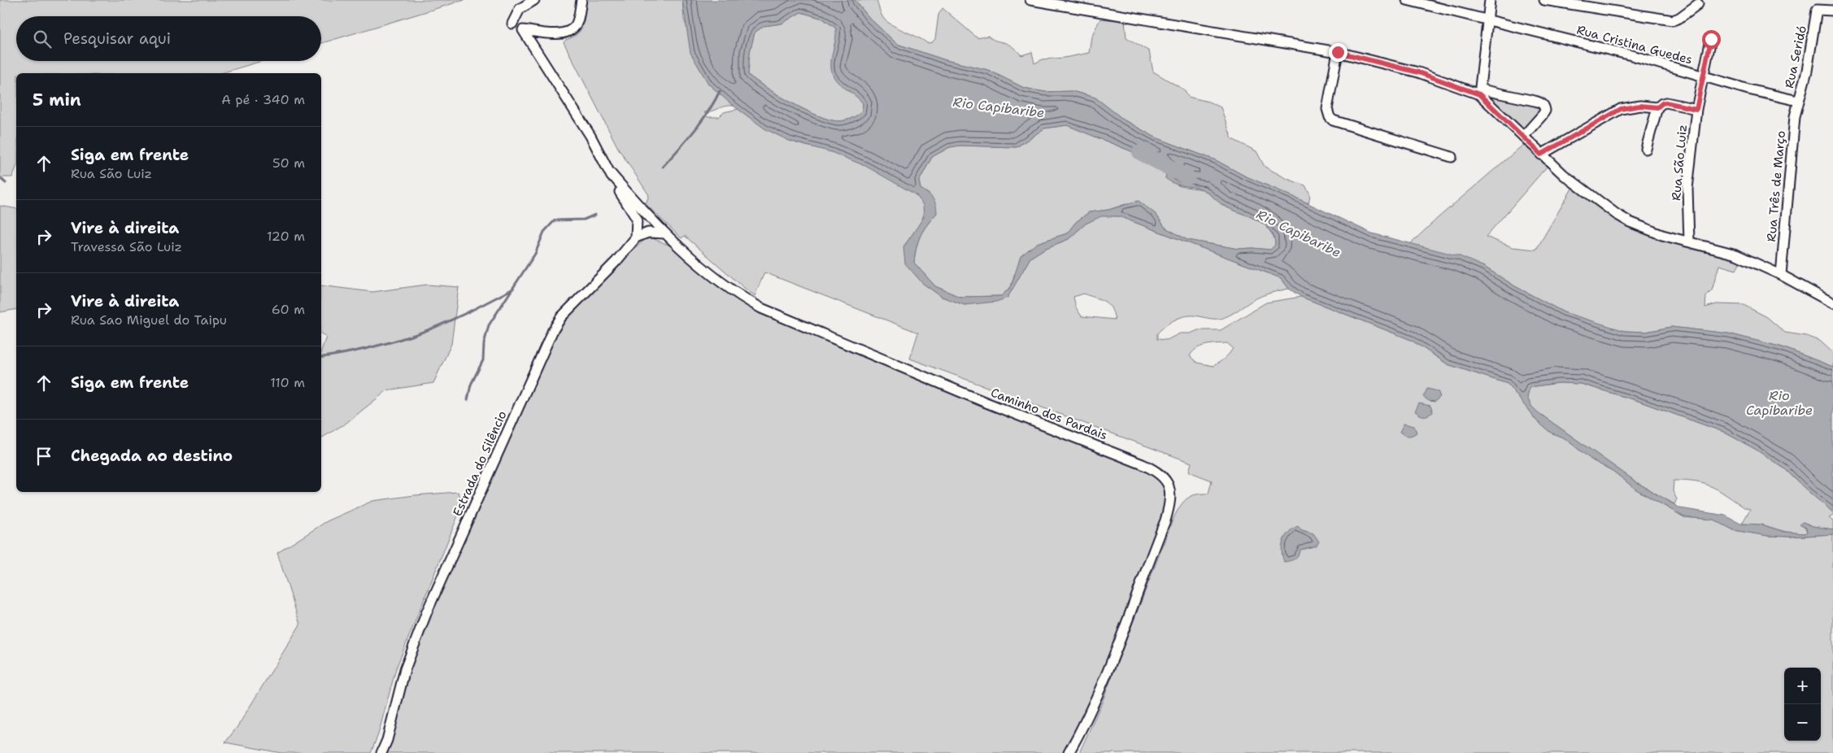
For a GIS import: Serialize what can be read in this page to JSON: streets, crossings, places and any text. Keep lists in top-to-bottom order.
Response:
{
  "streets": {
    "street": [
      "Rua Cristina Guedes",
      "Rua Seridó",
      "Rua São Luiz",
      "Rua Três de Março",
      "Caminho dos Pardais",
      "Estrada do Silêncio"
    ]
  },
  "crossings": [
    ["Rua Cristina Guedes", "Rua Seridó"],
    ["Rua Cristina Guedes", "Rua São Luiz"],
    ["Rua Cristina Guedes", "Rua Três de Março"],
    ["Rua Seridó", "Rua Três de Março"]
  ],
  "water": ["Rio Capibaribe"],
  "page": {
    "search": "Pesquisar aqui",
    "heading": ["5 min", "A pé · 340 m"],
    "list": [
      ["Siga em frente", "Rua São Luiz", "50 m"],
      ["Vire à direita", "Travessa São Luiz", "120 m"],
      ["Vire à direita", "Rua Sao Miguel do Taipu", "60 m"],
      ["Siga em frente", "110 m"],
      "Chegada ao destino"
    ],
    "map_buttons": ["+", "−"]
  }
}
